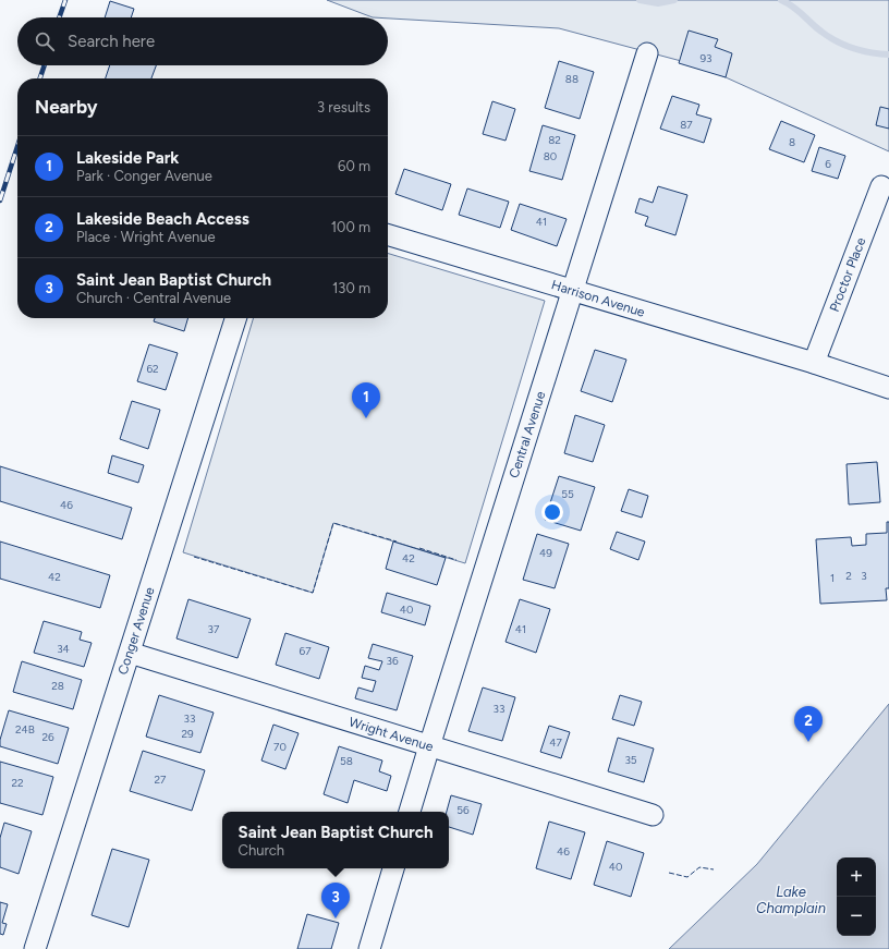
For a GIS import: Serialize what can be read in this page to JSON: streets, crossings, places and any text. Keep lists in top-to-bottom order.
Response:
{
  "streets": {
    "street": [
      "Proctor Place",
      "Harrison Avenue",
      "Central Avenue",
      "Conger Avenue",
      "Wright Avenue"
    ]
  },
  "crossings": [
    ["Proctor Place", "Harrison Avenue"],
    ["Harrison Avenue", "Central Avenue"],
    ["Central Avenue", "Wright Avenue"],
    ["Conger Avenue", "Wright Avenue"]
  ],
  "water": ["Lake Champlain"],
  "house_numbers": [
    "93",
    "88",
    "87",
    "82",
    "8",
    "80",
    "6",
    "41",
    "62",
    "55",
    "46",
    "49",
    "42",
    "2",
    "3",
    "42",
    "1",
    "40",
    "37",
    "41",
    "34",
    "67",
    "36",
    "28",
    "33",
    "33",
    "24B",
    "29",
    "26",
    "47",
    "70",
    "35",
    "58",
    "27",
    "22",
    "56",
    "46",
    "40"
  ],
  "page": {
    "search": "Search here",
    "heading": ["Nearby", "3 results"],
    "list": [
      {
        "mark": "1",
        "name": "Lakeside Park",
        "note": "Park · Conger Avenue",
        "value": "60 m"
      },
      {
        "mark": "2",
        "name": "Lakeside Beach Access",
        "note": "Place · Wright Avenue",
        "value": "100 m"
      },
      {
        "mark": "3",
        "name": "Saint Jean Baptist Church",
        "note": "Church · Central Avenue",
        "value": "130 m"
      }
    ],
    "pins": ["1", "2", "3"],
    "popup": ["Saint Jean Baptist Church", "Church"],
    "map_buttons": ["+", "−"]
  }
}
